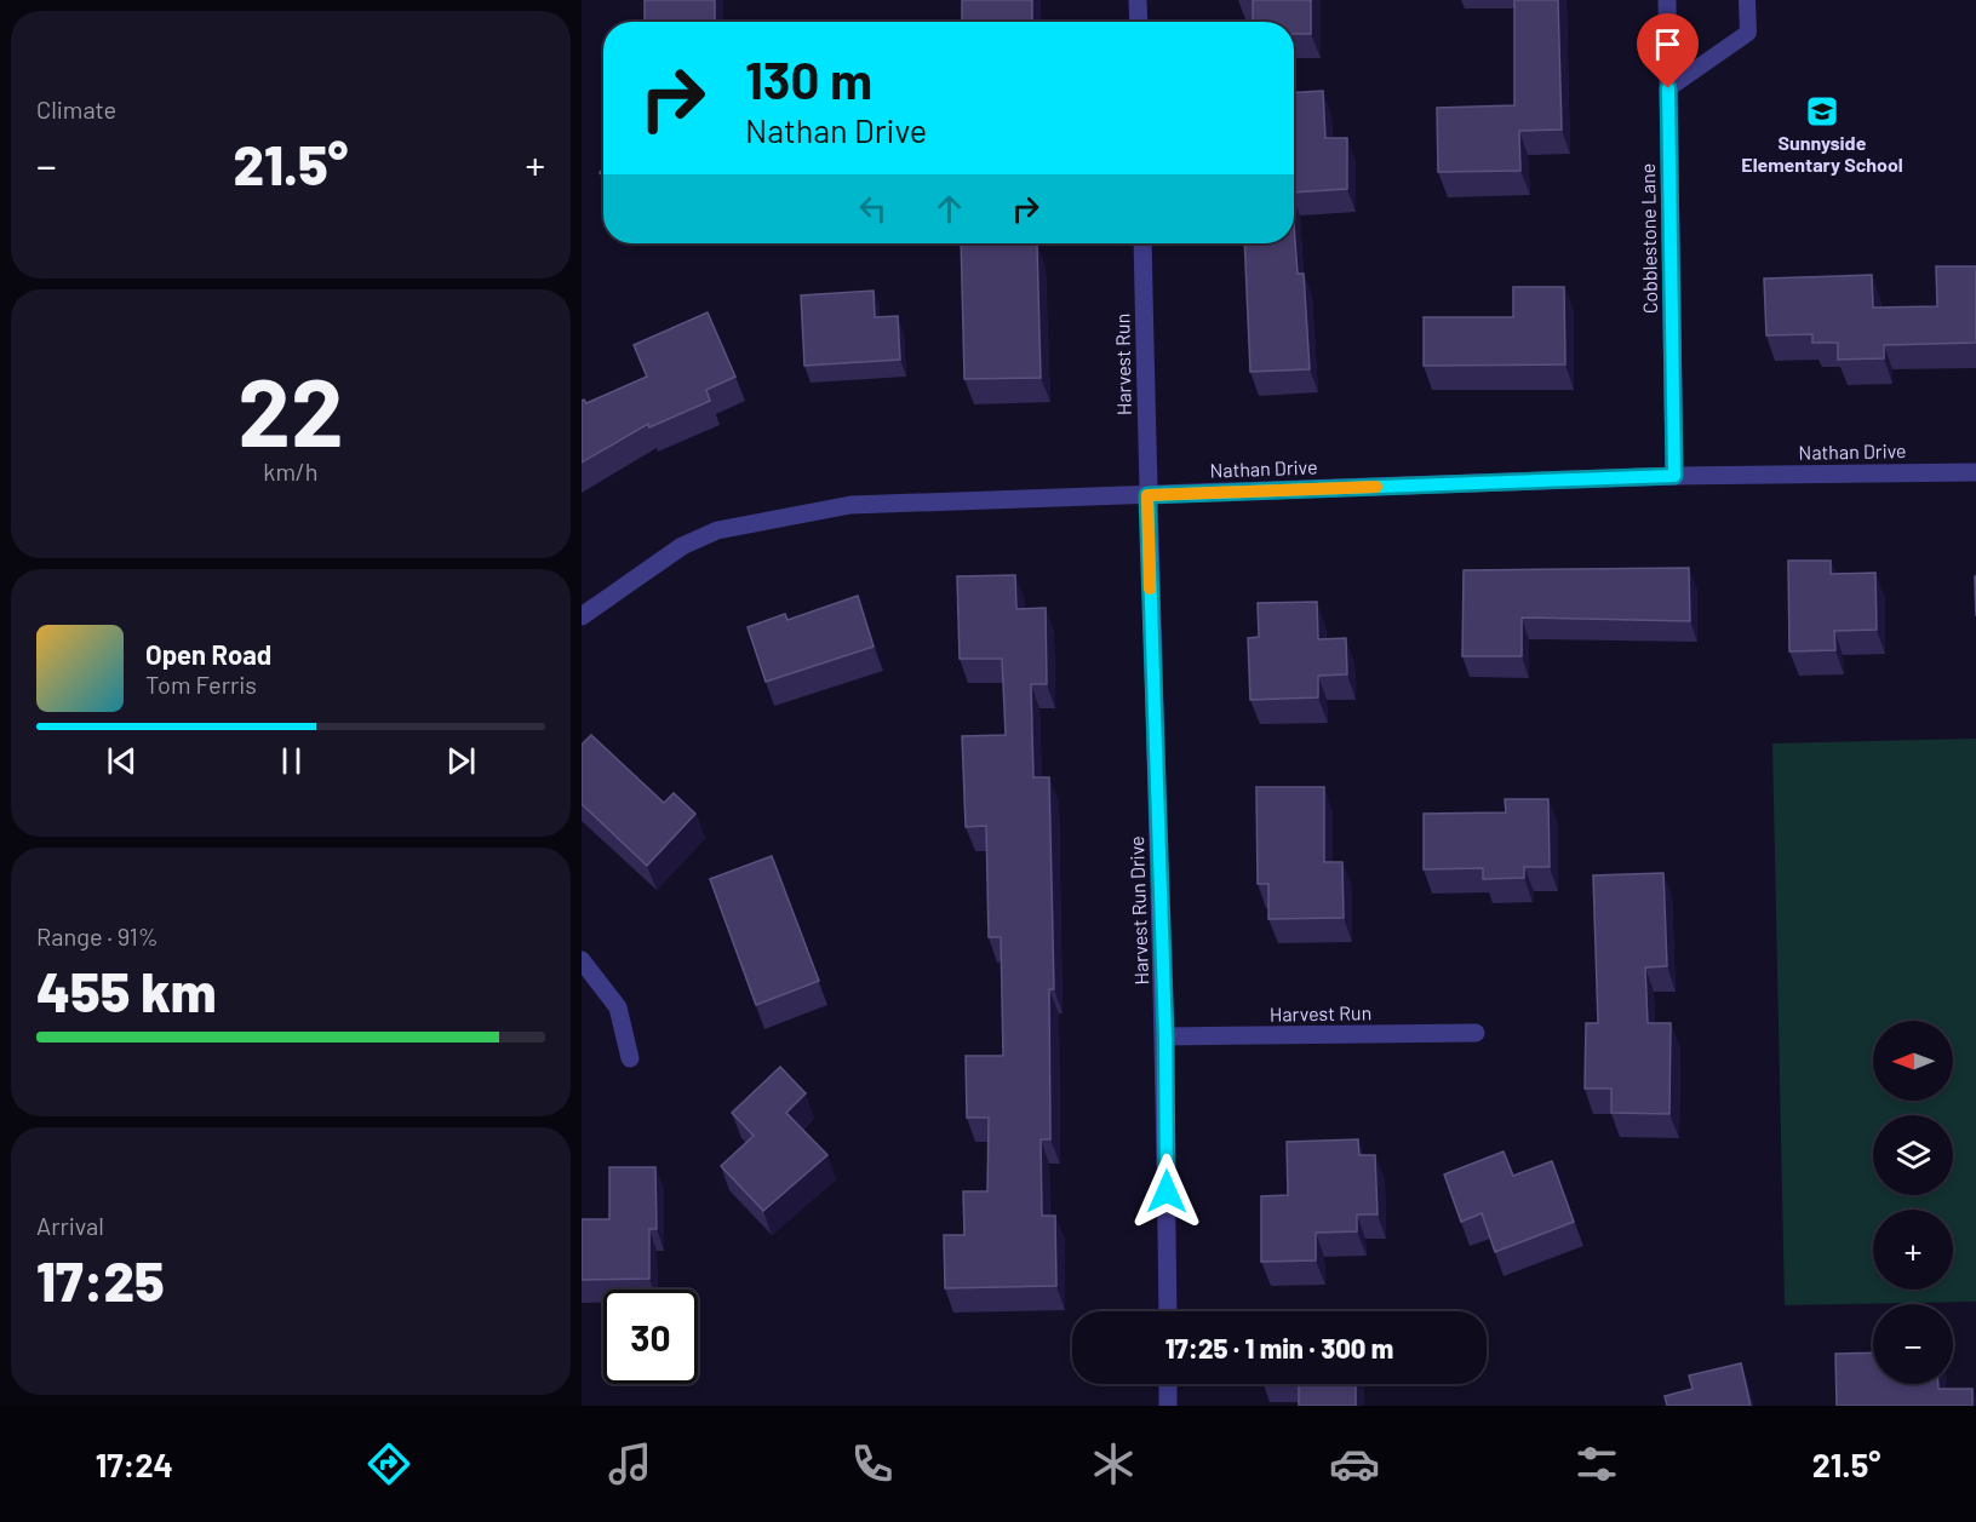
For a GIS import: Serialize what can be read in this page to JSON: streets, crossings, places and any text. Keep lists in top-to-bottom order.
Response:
{
  "streets": {
    "street": [
      "Cobblestone Lane",
      "Harvest Run",
      "Nathan Drive",
      "Harvest Run Drive"
    ]
  },
  "crossings": [
    ["Cobblestone Lane", "Nathan Drive"],
    ["Harvest Run", "Nathan Drive"],
    ["Harvest Run", "Harvest Run Drive"],
    ["Nathan Drive", "Harvest Run Drive"]
  ],
  "places": {
    "school or university": ["Sunnyside Elementary School"]
  },
  "north": "left",
  "page": {
    "tile": [
      "Climate",
      ["22", "km/h"],
      ["Range · 91%", "455 km"],
      ["Arrival", "17:25"]
    ],
    "turn": ["130 m", "Nathan Drive"],
    "heat": ["−", "21.5°", "+"],
    "song": ["Open Road", "Tom Ferris"],
    "map_buttons": ["+", "−"],
    "limit": "30",
    "trip": "17:25 · 1 min · 300 m",
    "tabs": ["17:24", "21.5°"]
  }
}
